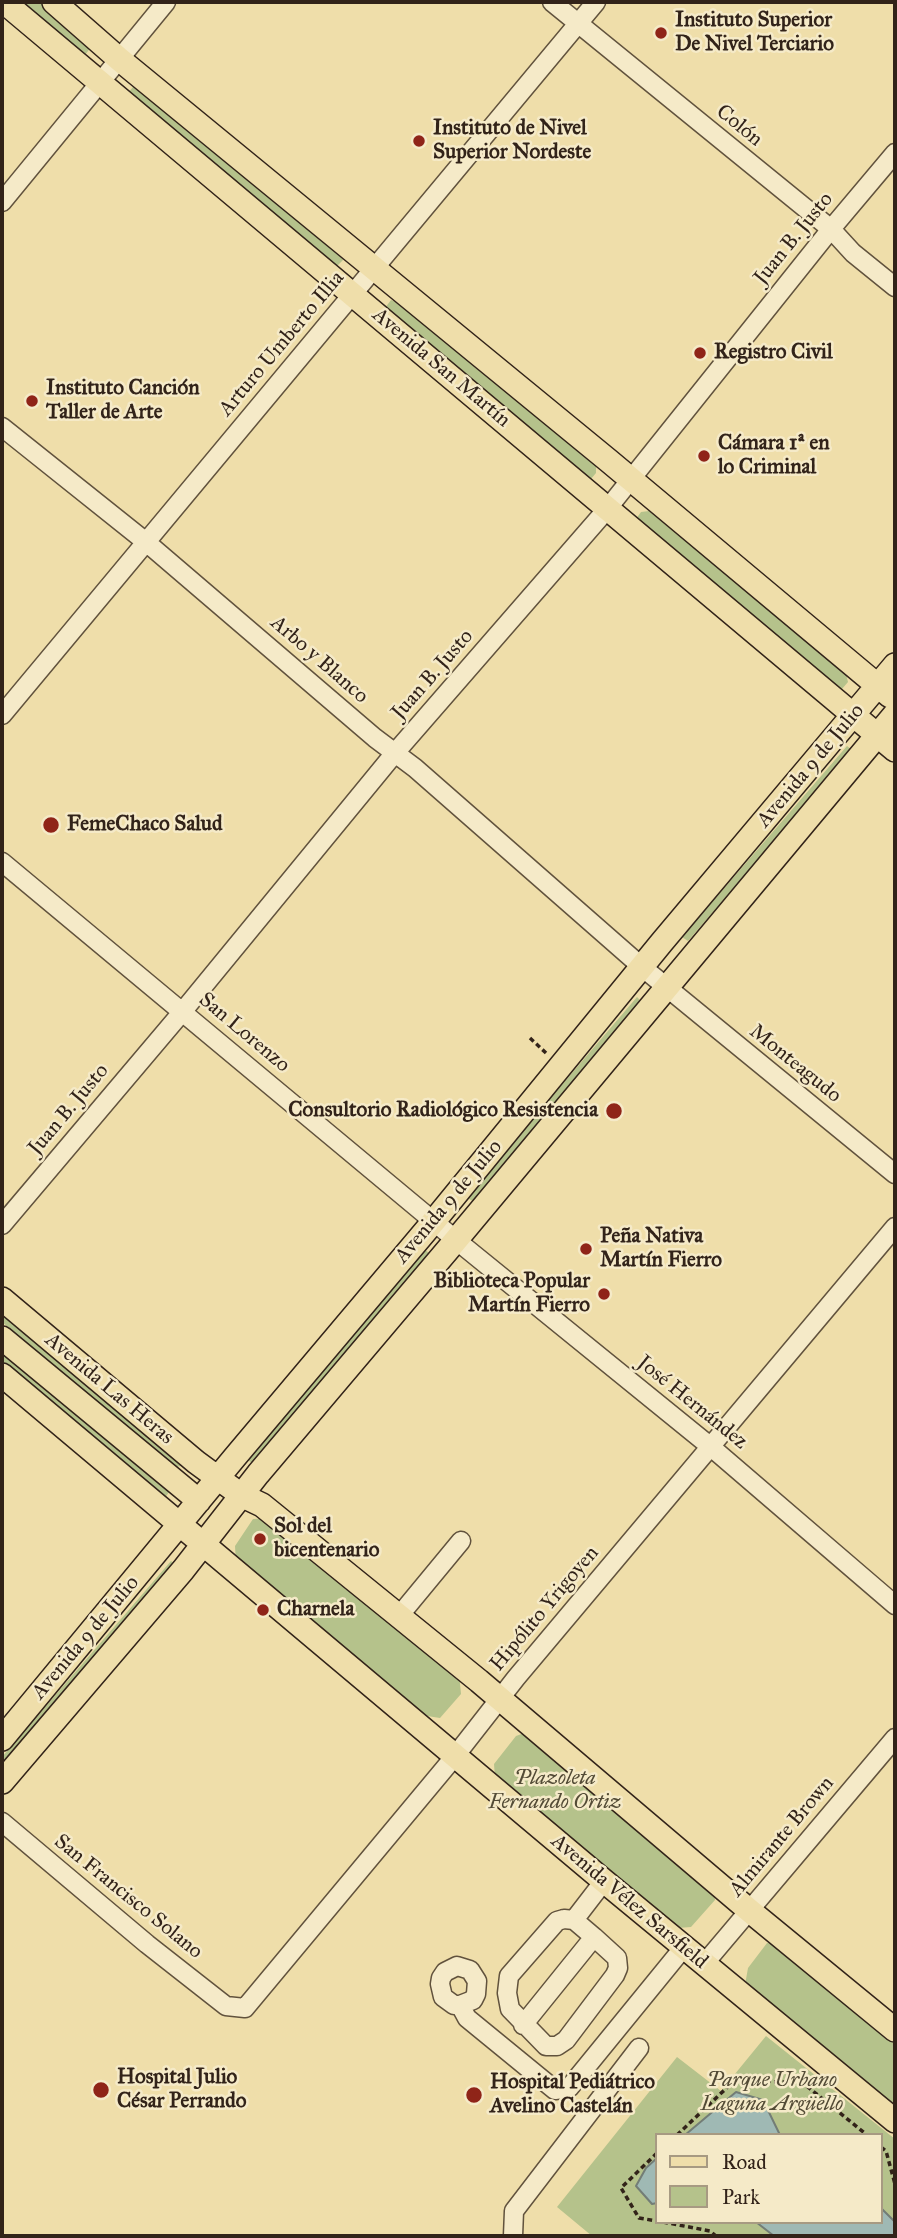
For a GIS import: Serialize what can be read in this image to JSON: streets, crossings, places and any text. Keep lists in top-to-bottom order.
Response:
{
  "streets": {
    "main road": [
      "Avenida San Martín",
      "Avenida 9 de Julio",
      "Avenida Las Heras",
      "Avenida Vélez Sarsfield"
    ],
    "street": [
      "Colón",
      "Juan B. Justo",
      "Arturo Umberto Illia",
      "Arbo y Blanco",
      "San Lorenzo",
      "Monteagudo",
      "José Hernández",
      "Hipólito Yrigoyen",
      "Almirante Brown",
      "San Francisco Solano"
    ]
  },
  "crossings": [
    ["Colón", "Juan B. Justo"],
    ["Colón", "Arturo Umberto Illia"],
    ["Juan B. Justo", "Avenida San Martín"],
    ["Juan B. Justo", "Arbo y Blanco"],
    ["Juan B. Justo", "San Lorenzo"],
    ["Arturo Umberto Illia", "Avenida San Martín"],
    ["Arturo Umberto Illia", "Arbo y Blanco"],
    ["Avenida San Martín", "Avenida 9 de Julio"],
    ["Arbo y Blanco", "Avenida 9 de Julio"],
    ["Arbo y Blanco", "Monteagudo"],
    ["Avenida 9 de Julio", "San Lorenzo"],
    ["Avenida 9 de Julio", "Monteagudo"],
    ["Avenida 9 de Julio", "Avenida Las Heras"],
    ["Avenida 9 de Julio", "José Hernández"],
    ["Avenida 9 de Julio", "Avenida Vélez Sarsfield"],
    ["San Lorenzo", "José Hernández"],
    ["José Hernández", "Hipólito Yrigoyen"],
    ["Hipólito Yrigoyen", "San Francisco Solano"],
    ["Hipólito Yrigoyen", "Avenida Vélez Sarsfield"],
    ["Almirante Brown", "Avenida Vélez Sarsfield"]
  ],
  "parks": ["Plazoleta Fernando Ortiz", "Parque Urbano Laguna Argüello"],
  "places": [
    "Instituto Superior De Nivel Terciario",
    "Instituto de Nivel Superior Nordeste",
    "Registro Civil",
    "Instituto Canción Taller de Arte",
    "Cámara 1ª en lo Criminal",
    "FemeChaco Salud",
    "Consultorio Radiológico Resistencia",
    "Peña Nativa Martín Fierro",
    "Biblioteca Popular Martín Fierro",
    "Sol del bicentenario",
    "Charnela",
    "Hospital Julio César Perrando",
    "Hospital Pediátrico Avelino Castelán"
  ],
  "legend": ["Road", "Park"]
}
